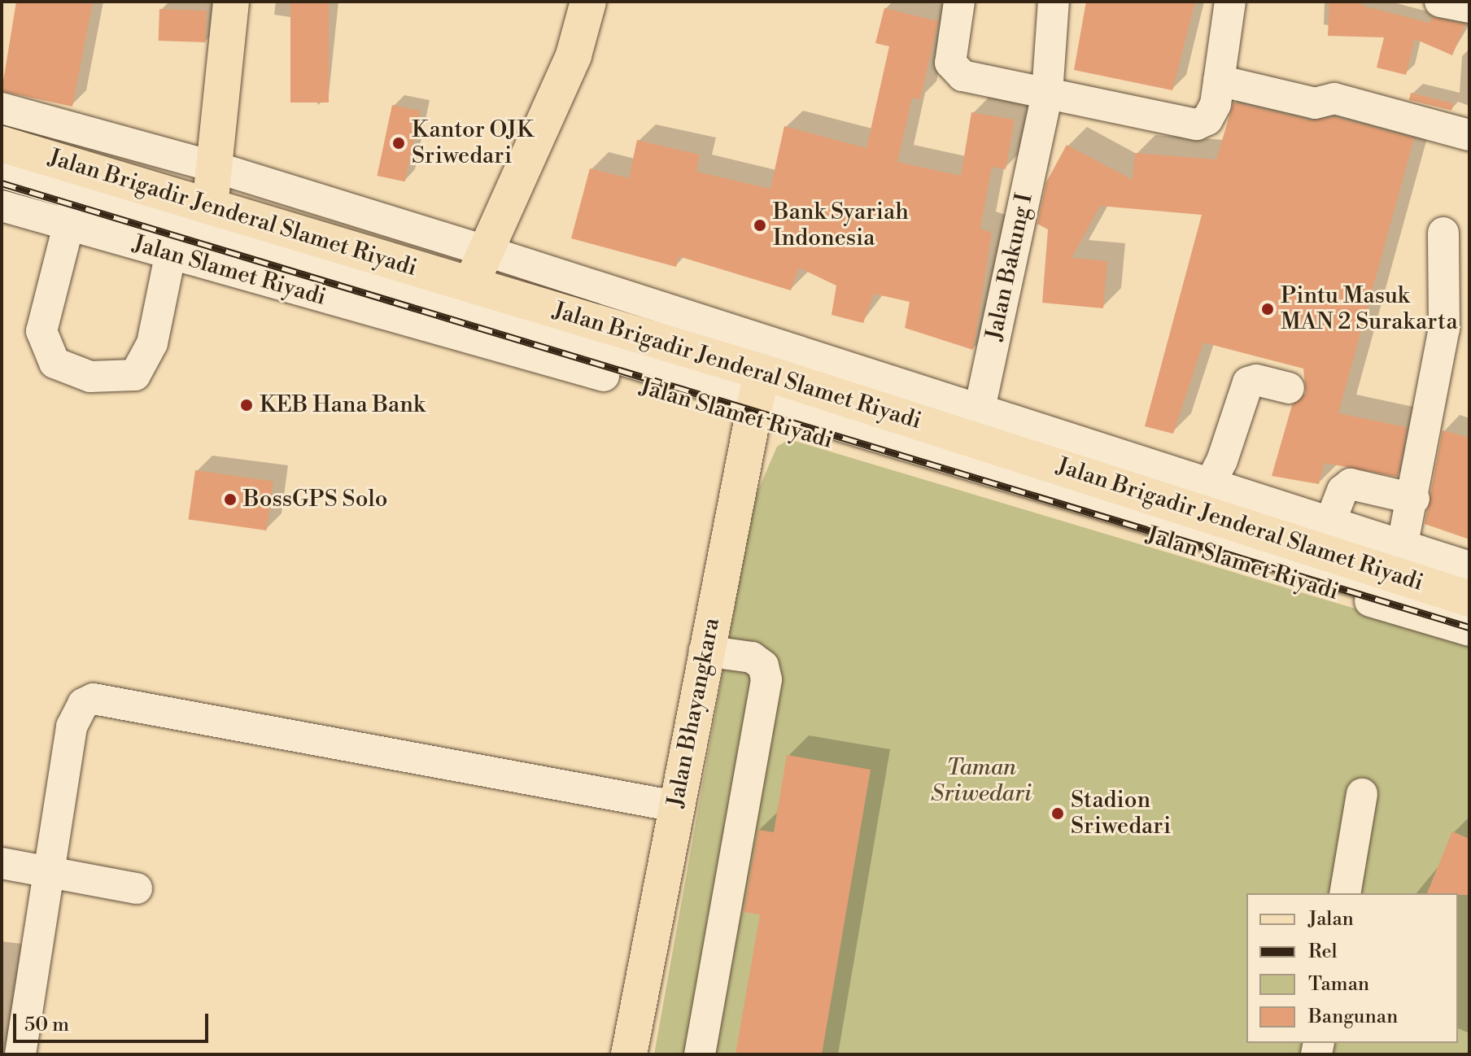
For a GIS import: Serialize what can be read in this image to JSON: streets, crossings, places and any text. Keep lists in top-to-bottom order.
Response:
{
  "streets": {
    "main road": ["Jalan Brigadir Jenderal Slamet Riyadi", "Jalan Bhayangkara"],
    "street": ["Jalan Bakung I", "Jalan Slamet Riyadi"]
  },
  "crossings": [
    ["Jalan Brigadir Jenderal Slamet Riyadi", "Jalan Bakung I"],
    ["Jalan Brigadir Jenderal Slamet Riyadi", "Jalan Slamet Riyadi"],
    ["Jalan Brigadir Jenderal Slamet Riyadi", "Jalan Bhayangkara"],
    ["Jalan Slamet Riyadi", "Jalan Bhayangkara"]
  ],
  "parks": ["Taman Sriwedari"],
  "places": [
    "Kantor OJK Sriwedari",
    "Bank Syariah Indonesia",
    "Pintu Masuk MAN 2 Surakarta",
    "KEB Hana Bank",
    "BossGPS Solo",
    "Stadion Sriwedari"
  ],
  "legend": [
    "Jalan",
    "Rel",
    "Taman",
    "Bangunan"
  ],
  "scale_bar": "50 m"
}
